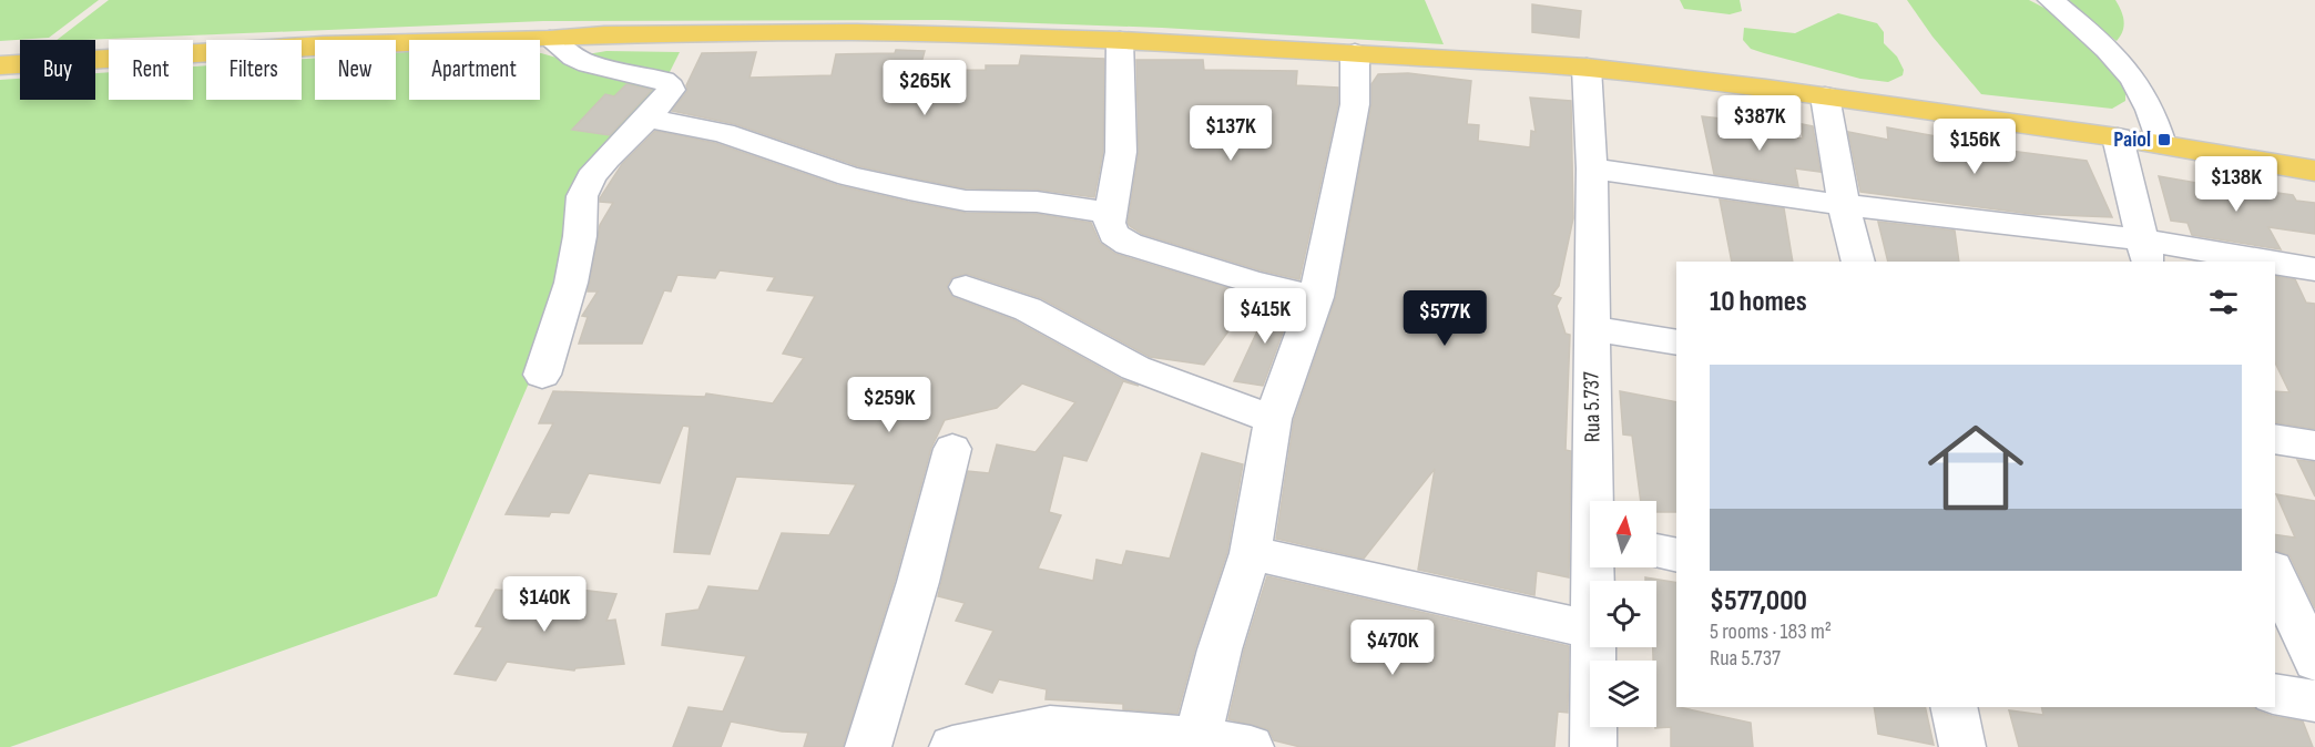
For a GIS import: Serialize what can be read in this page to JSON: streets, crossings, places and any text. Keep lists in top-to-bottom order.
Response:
{
  "streets": {
    "street": ["Rua 5.737"]
  },
  "places": {
    "transit": ["Paiol"]
  },
  "north": "top",
  "page": {
    "chip": [
      "Buy",
      "Rent",
      "Filters",
      "New",
      "Apartment"
    ],
    "price": [
      "$265K",
      "$387K",
      "$137K",
      "$156K",
      "$138K",
      "$415K",
      "$577K",
      "$259K",
      "$140K",
      "$470K"
    ],
    "heading": "10 homes",
    "list": [
      {
        "name": "$577,000",
        "note": "5 rooms · 183 m² · Rua 5.737"
      }
    ]
  }
}
